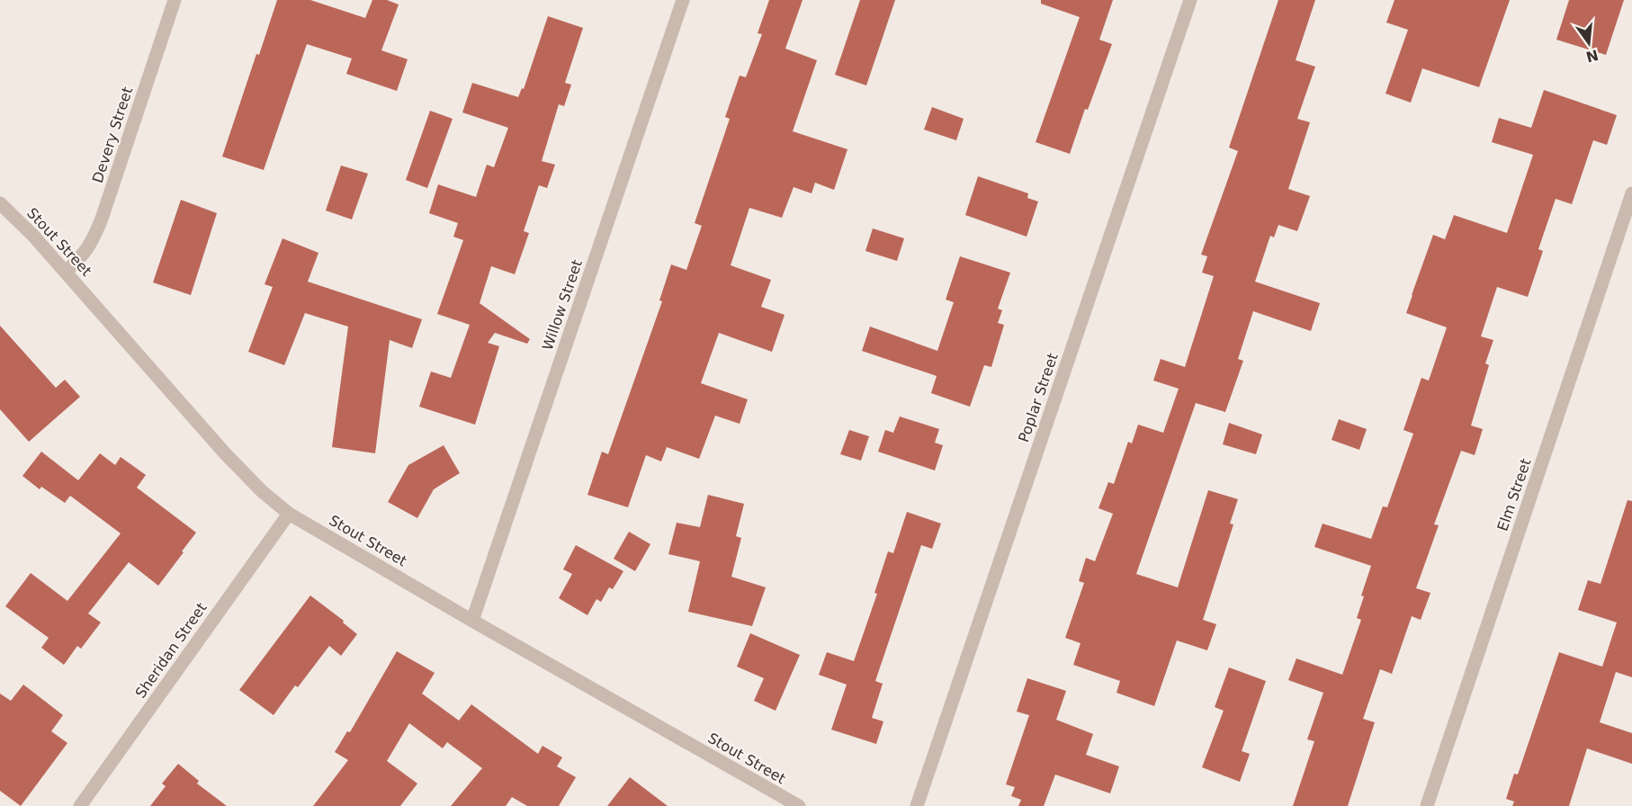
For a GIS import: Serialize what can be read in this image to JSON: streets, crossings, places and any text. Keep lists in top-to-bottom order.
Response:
{
  "streets": {
    "street": [
      "Devery Street",
      "Stout Street",
      "Willow Street",
      "Poplar Street",
      "Elm Street",
      "Sheridan Street"
    ]
  },
  "crossings": [
    ["Devery Street", "Stout Street"],
    ["Stout Street", "Willow Street"],
    ["Stout Street", "Sheridan Street"]
  ],
  "north": "bottom"
}
